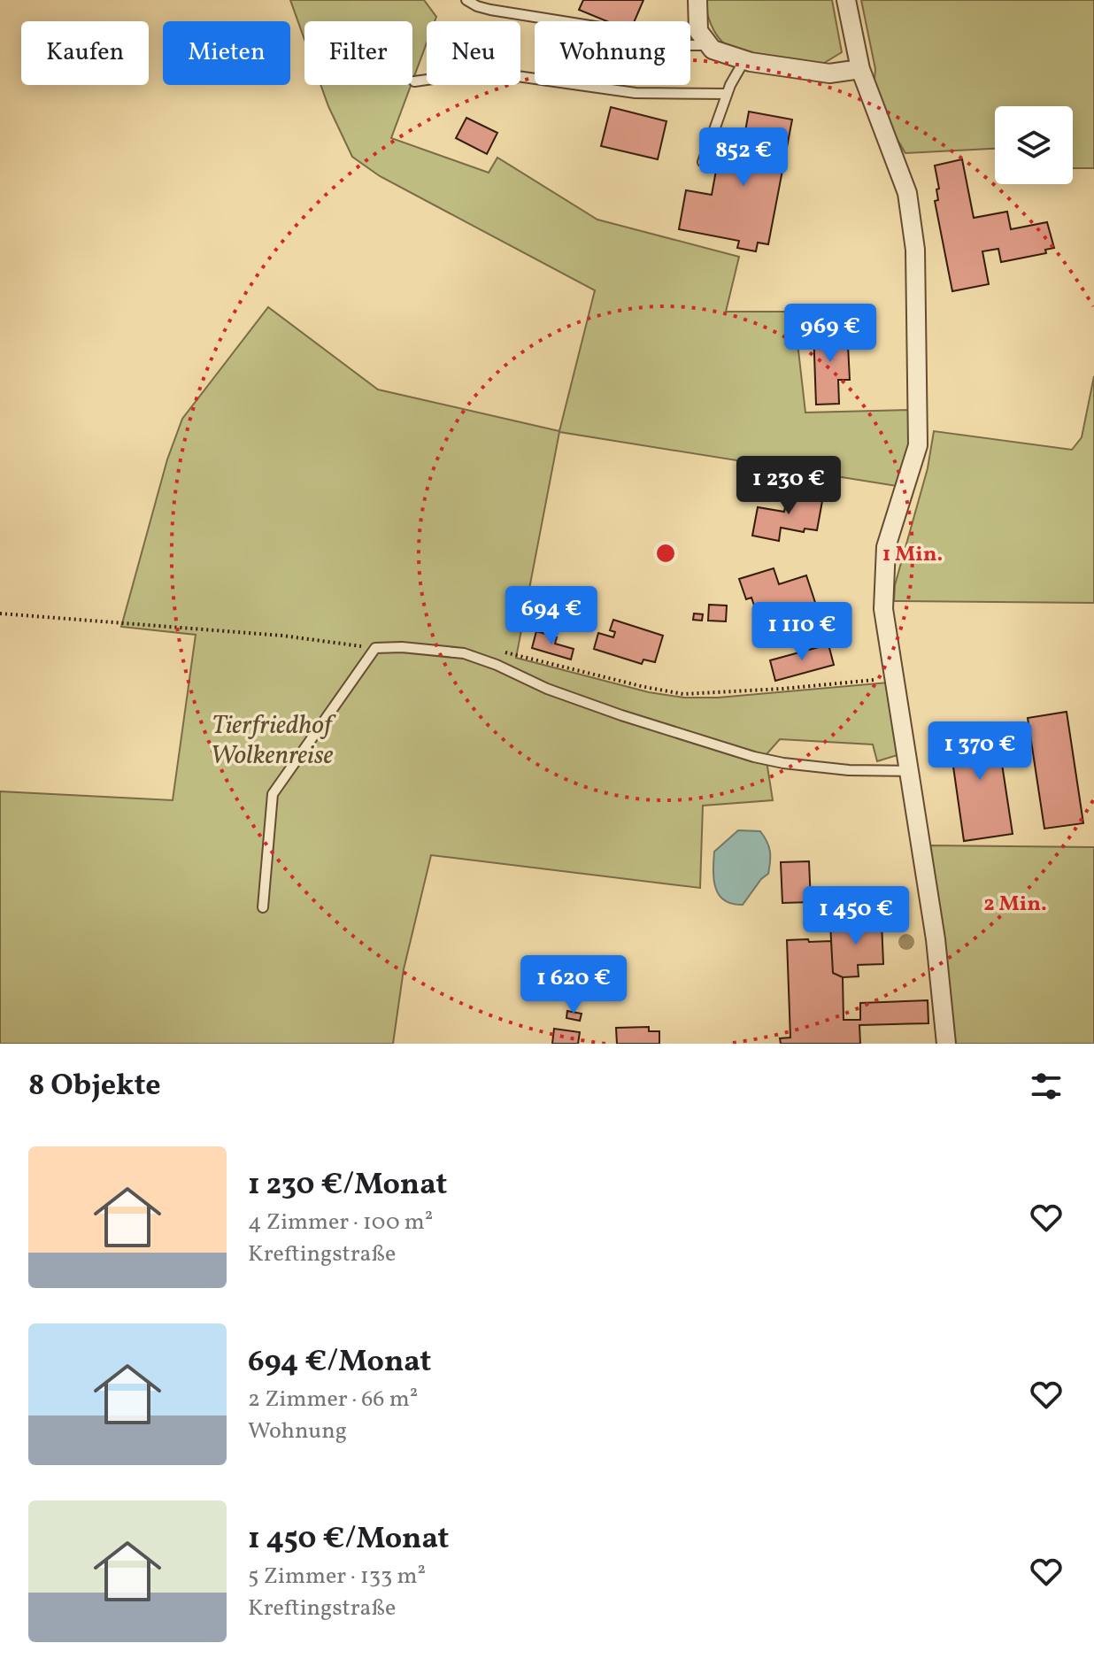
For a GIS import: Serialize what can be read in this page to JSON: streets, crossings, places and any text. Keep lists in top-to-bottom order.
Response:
{
  "parks": ["Tierfriedhof Wolkenreise"],
  "page": {
    "chip": [
      "Kaufen",
      "Mieten",
      "Filter",
      "Neu",
      "Wohnung"
    ],
    "price": [
      "852 €",
      "969 €",
      "1 230 €",
      "694 €",
      "1 110 €",
      "1 370 €",
      "1 450 €",
      "1 620 €"
    ],
    "heading": "8 Objekte",
    "list": [
      {
        "name": "1 230 €/Monat",
        "note": "4 Zimmer · 100 m² · Kreftingstraße"
      },
      {
        "name": "694 €/Monat",
        "note": "2 Zimmer · 66 m² · Wohnung"
      },
      {
        "name": "1 450 €/Monat",
        "note": "5 Zimmer · 133 m² · Kreftingstraße"
      }
    ]
  },
  "rings": ["1 Min.", "2 Min."]
}
